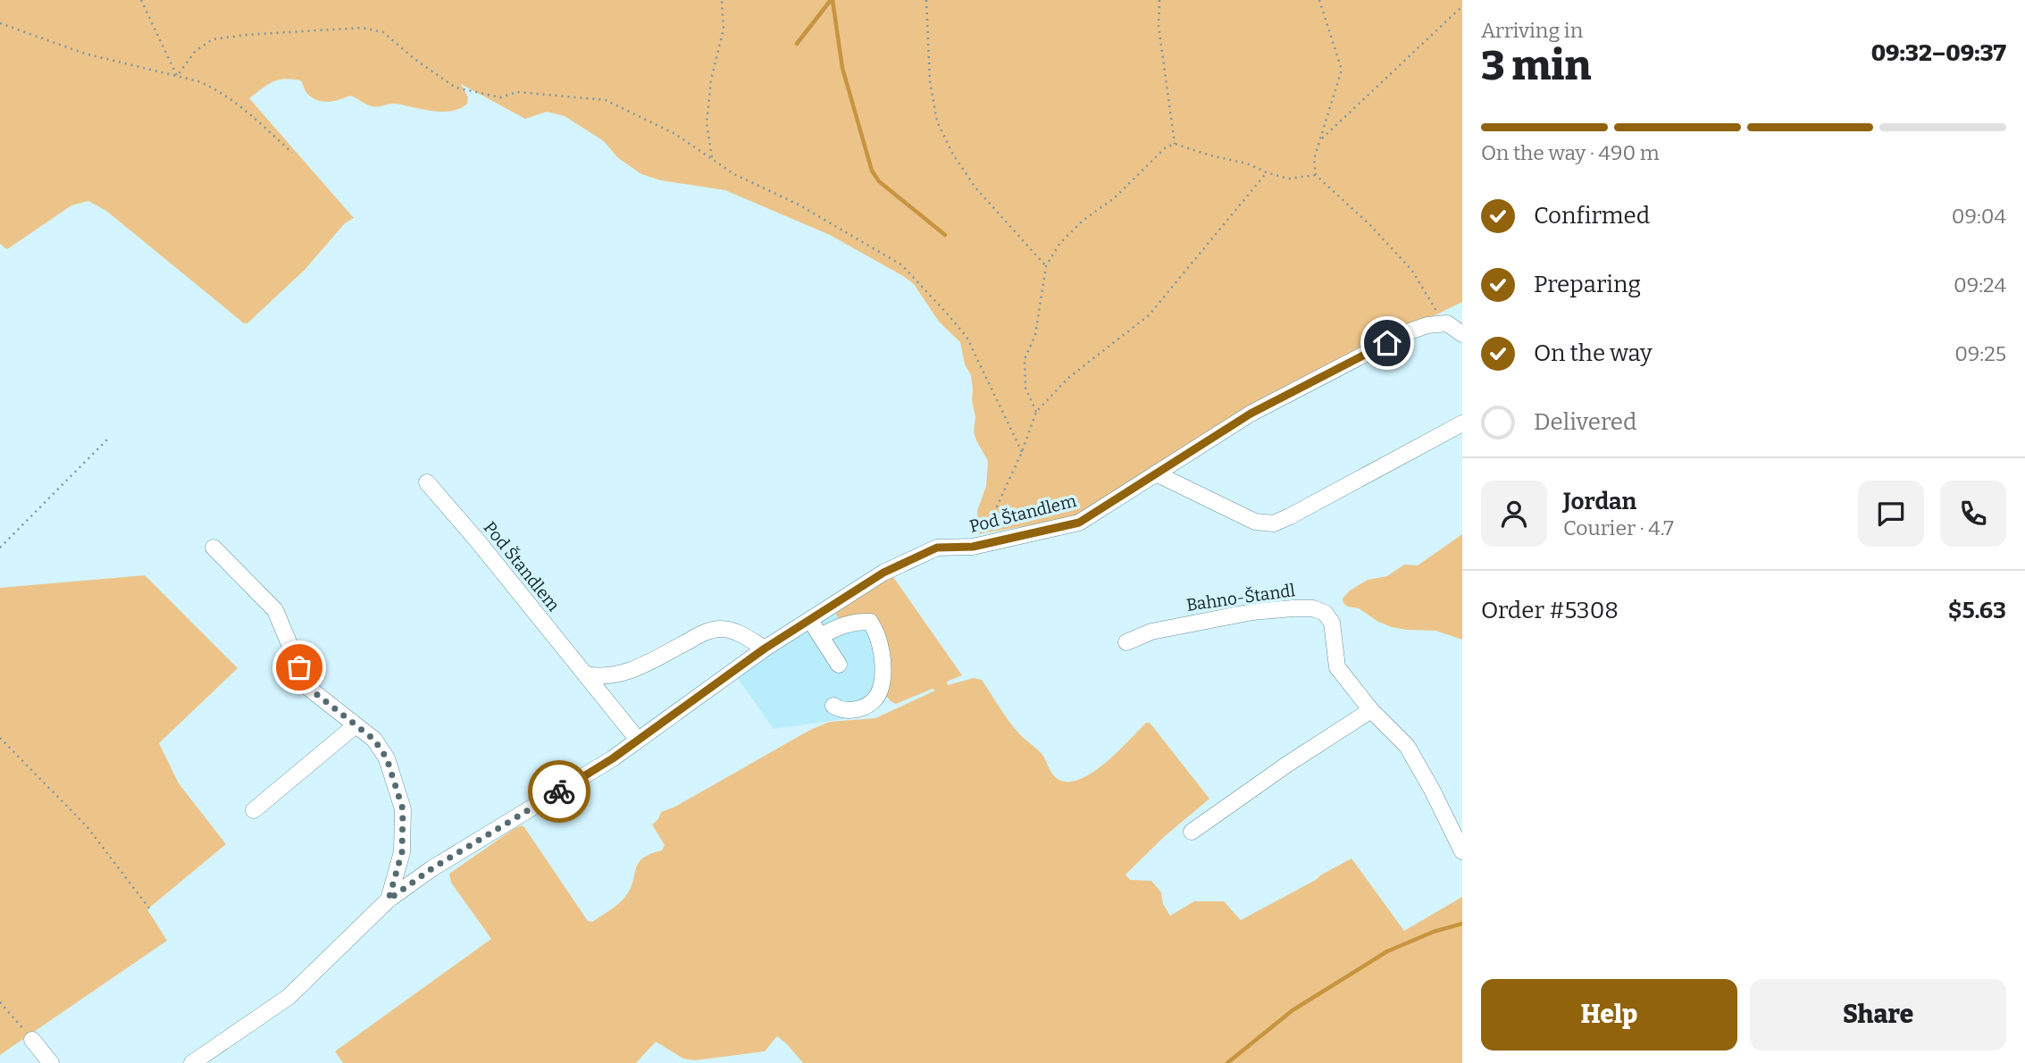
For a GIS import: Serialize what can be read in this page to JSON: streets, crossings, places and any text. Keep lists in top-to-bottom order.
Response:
{
  "streets": {
    "street": ["Pod Štandlem", "Bahno-Štandl"]
  },
  "page": {
    "heading": ["3 min", "Arriving in", "09:32–09:37"],
    "panel": [
      "Jordan",
      "Courier · 4.7",
      "Order #5308",
      "$5.63"
    ],
    "bar": "On the way · 490 m",
    "list": [
      ["Confirmed", "09:04"],
      ["Preparing", "09:24"],
      ["On the way", "09:25"],
      "Delivered"
    ],
    "buttons": ["Help", "Share"]
  }
}
